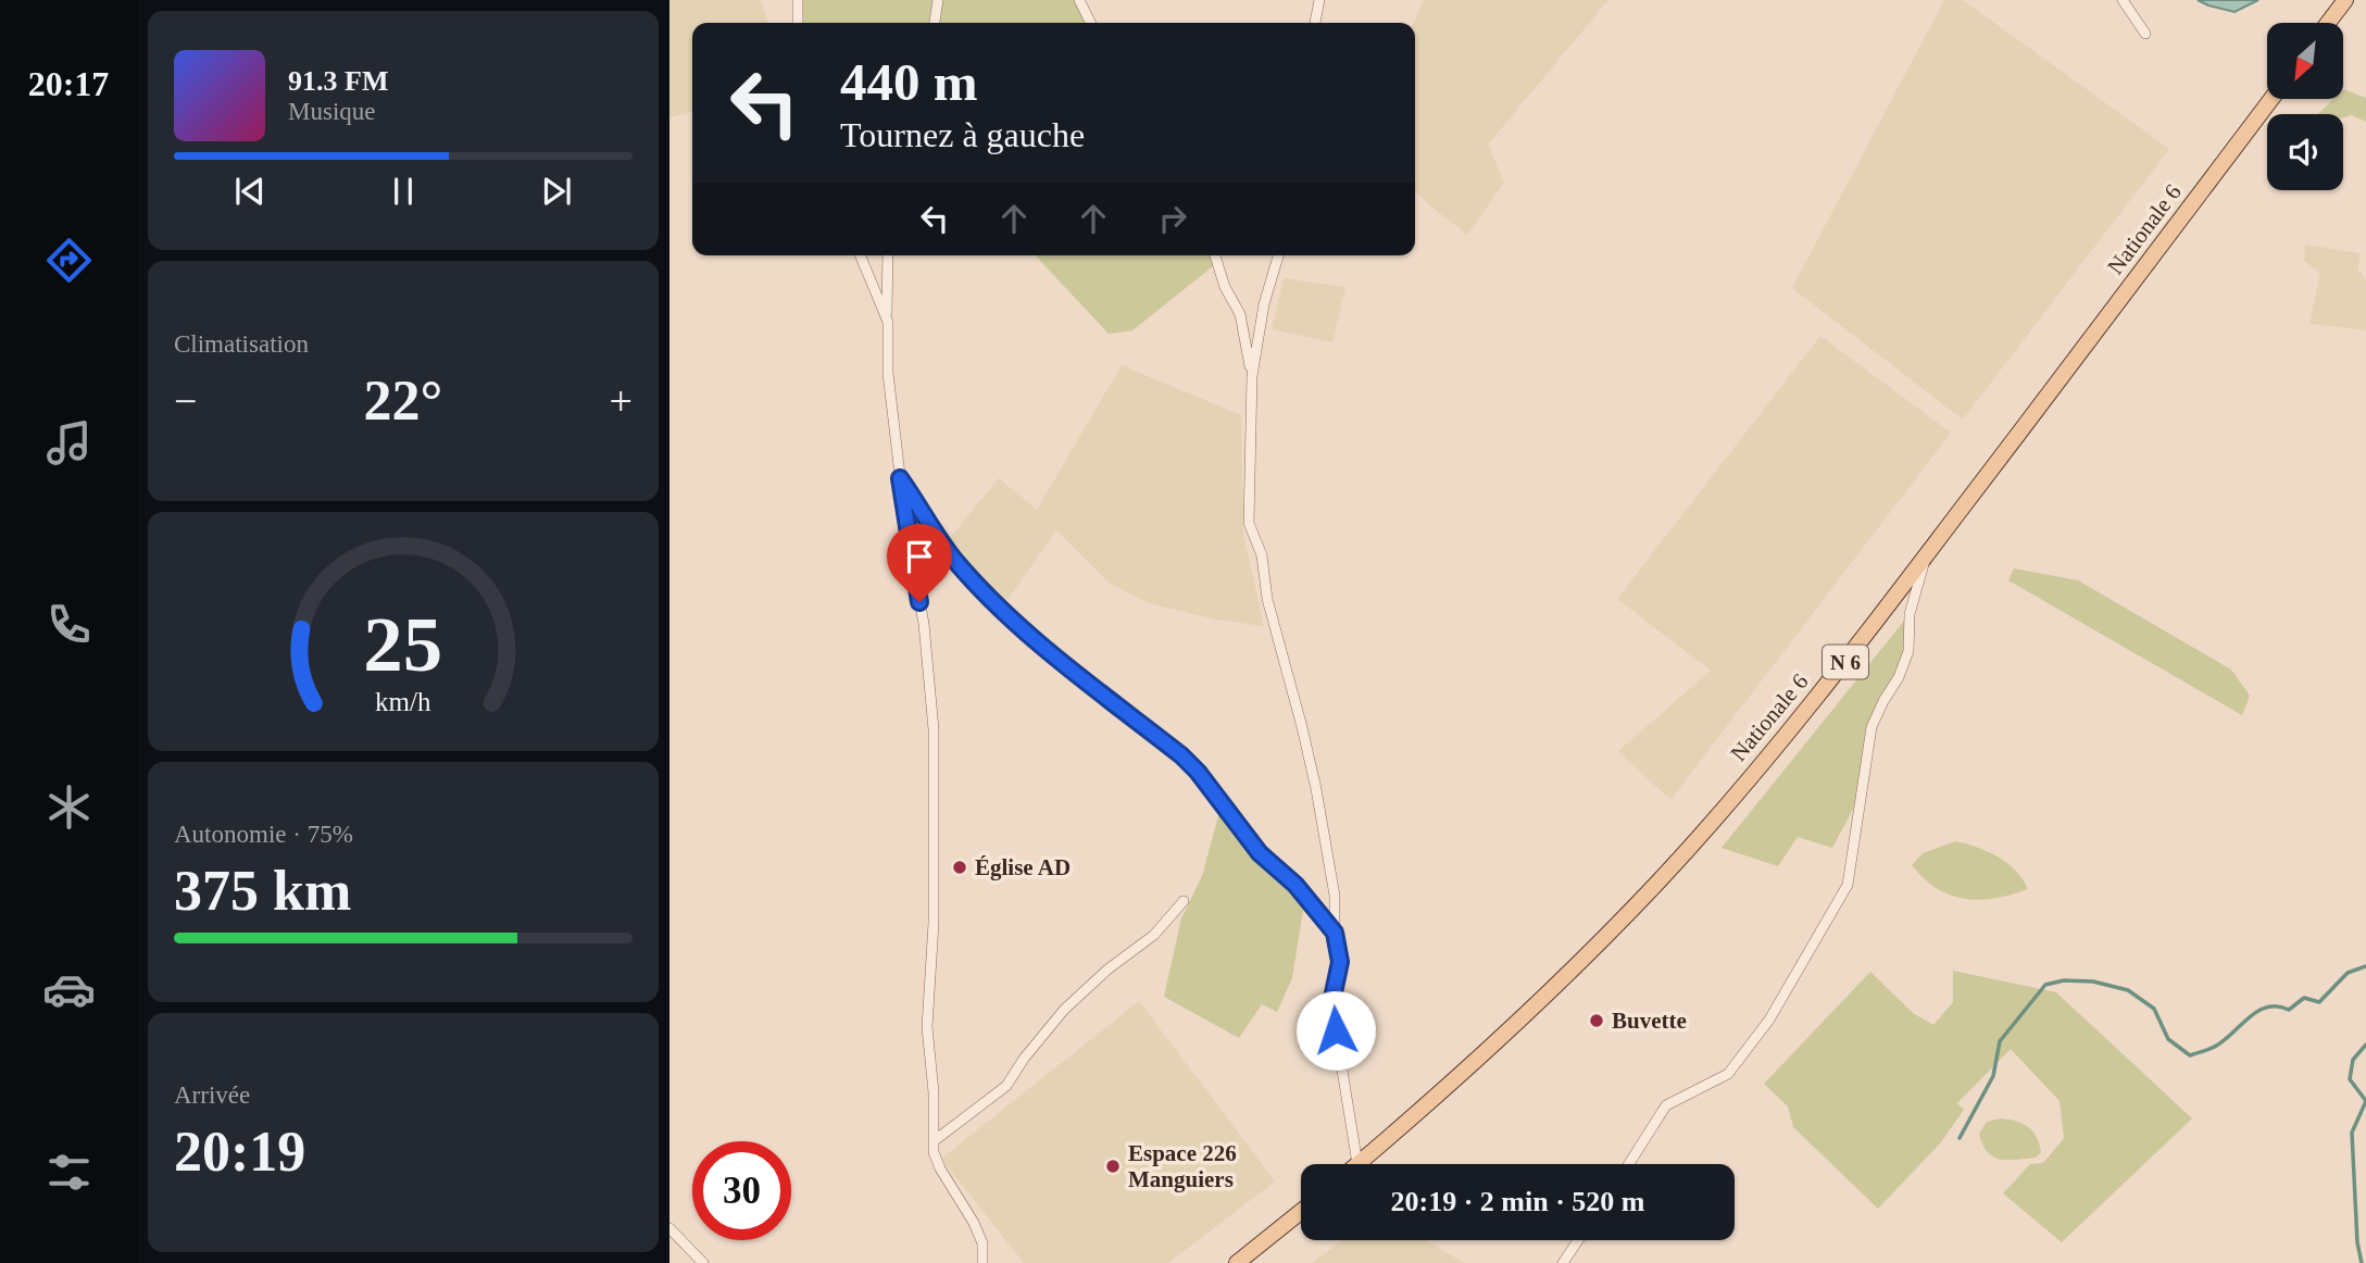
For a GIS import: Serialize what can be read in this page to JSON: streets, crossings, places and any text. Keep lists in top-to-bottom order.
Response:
{
  "streets": {
    "main road": ["Nationale 6", "N 6"]
  },
  "places": ["Église AD", "Buvette", "Espace 226 Manguiers"],
  "north": "bottom left",
  "page": {
    "tabs": "20:17",
    "turn": ["440 m", "Tournez à gauche"],
    "song": ["91.3 FM", "Musique"],
    "tile": [
      "Climatisation",
      ["Autonomie · 75%", "375 km"],
      ["Arrivée", "20:19"]
    ],
    "heat": ["−", "22°", "+"],
    "limit": "30",
    "trip": "20:19 · 2 min · 520 m",
    "gauge": ["25", "km/h"]
  }
}
